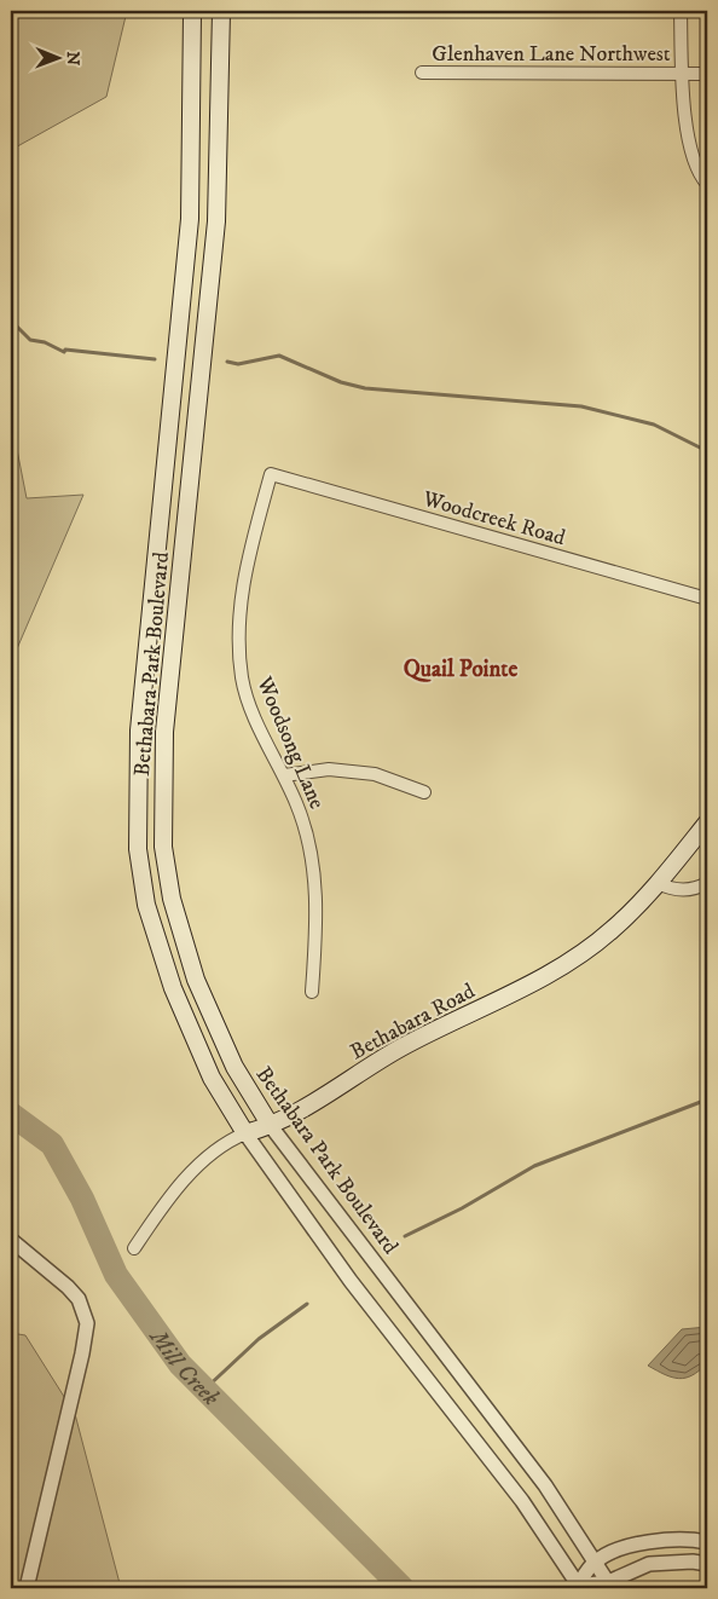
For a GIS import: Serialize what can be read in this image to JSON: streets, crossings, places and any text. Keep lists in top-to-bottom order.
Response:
{
  "streets": {
    "main road": ["Bethabara Park Boulevard", "Bethabara Road"],
    "street": ["Glenhaven Lane Northwest", "Woodcreek Road", "Woodsong Lane"]
  },
  "crossings": [
    ["Woodcreek Road", "Woodsong Lane"],
    ["Bethabara Park Boulevard", "Bethabara Road"]
  ],
  "districts": ["Quail Pointe"],
  "water": ["Mill Creek"],
  "north": "right"
}
